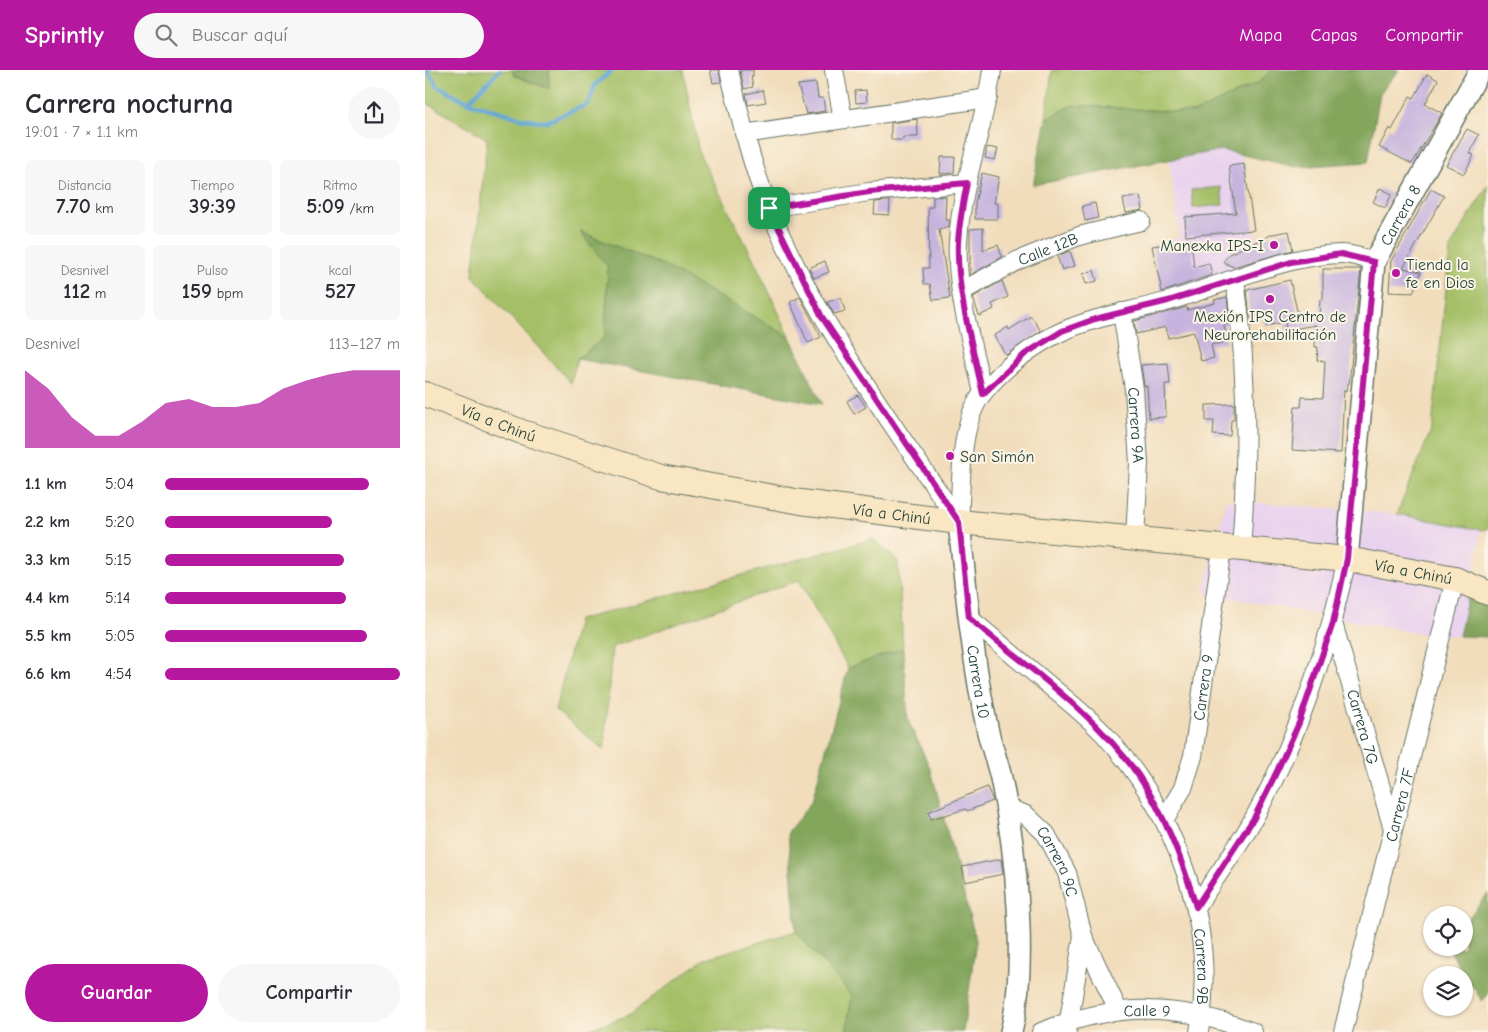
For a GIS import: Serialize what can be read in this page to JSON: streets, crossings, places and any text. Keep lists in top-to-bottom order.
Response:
{
  "streets": {
    "main road": ["Vía a Chinú"],
    "street": [
      "Carrera 8",
      "Calle 12B",
      "Carrera 9A",
      "Carrera 10",
      "Carrera 9",
      "Carrera 7G",
      "Carrera 7F",
      "Carrera 9C",
      "Carrera 9B",
      "Calle 9"
    ]
  },
  "crossings": [
    ["Carrera 8", "Vía a Chinú"],
    ["Carrera 8", "Carrera 10"],
    ["Carrera 8", "Carrera 7G"],
    ["Carrera 8", "Carrera 9B"],
    ["Vía a Chinú", "Carrera 9A"],
    ["Vía a Chinú", "Carrera 10"],
    ["Vía a Chinú", "Carrera 9"],
    ["Vía a Chinú", "Carrera 7F"],
    ["Carrera 9A", "Carrera 10"],
    ["Carrera 10", "Carrera 9"],
    ["Carrera 10", "Carrera 9C"],
    ["Carrera 10", "Carrera 9B"],
    ["Carrera 9", "Carrera 9B"],
    ["Carrera 7G", "Carrera 7F"],
    ["Carrera 9C", "Calle 9"],
    ["Carrera 9B", "Calle 9"]
  ],
  "places": [
    "Manexka IPS-I",
    "Tienda la fe en Dios",
    "Mexión IPS Centro de Neurorehabilitación",
    "San Simón"
  ],
  "page": {
    "header": "Sprintly",
    "search": "Buscar aquí",
    "nav": ["Mapa", "Capas", "Compartir"],
    "heading": ["Carrera nocturna", "19:01 · 7 × 1.1 km"],
    "stats": [
      ["Distancia", "7.70 km"],
      ["Tiempo", "39:39"],
      ["Ritmo", "5:09 /km"],
      ["Desnivel", "112 m"],
      ["Pulso", "159 bpm"],
      ["kcal", "527"]
    ],
    "chart": ["Desnivel", "113–127 m"],
    "list": [
      {
        "name": "1.1 km",
        "note": "5:04"
      },
      {
        "name": "2.2 km",
        "note": "5:20"
      },
      {
        "name": "3.3 km",
        "note": "5:15"
      },
      {
        "name": "4.4 km",
        "note": "5:14"
      },
      {
        "name": "5.5 km",
        "note": "5:05"
      },
      {
        "name": "6.6 km",
        "note": "4:54"
      }
    ],
    "buttons": ["Guardar", "Compartir"]
  }
}
